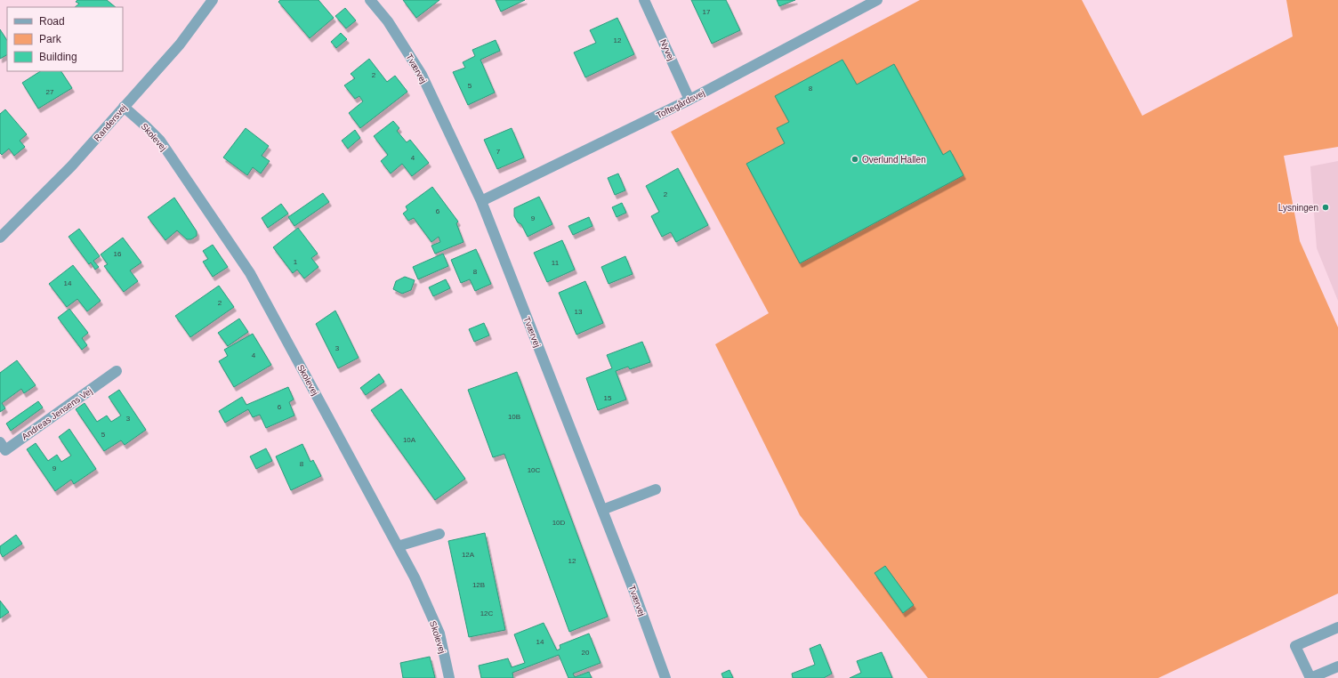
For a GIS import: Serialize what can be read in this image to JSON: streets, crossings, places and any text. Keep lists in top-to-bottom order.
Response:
{
  "streets": {
    "street": [
      "Nyvej",
      "Tværvej",
      "Toftegårdsvej",
      "Randersvej",
      "Skolevej",
      "Andreas Jensens Vej"
    ]
  },
  "crossings": [
    ["Nyvej", "Toftegårdsvej"],
    ["Tværvej", "Toftegårdsvej"],
    ["Randersvej", "Skolevej"]
  ],
  "places": ["Overlund Hallen", "Lysningen"],
  "house_numbers": [
    "17",
    "12",
    "2",
    "5",
    "8",
    "27",
    "7",
    "4",
    "2",
    "6",
    "9",
    "16",
    "1",
    "11",
    "8",
    "14",
    "2",
    "13",
    "3",
    "4",
    "15",
    "6",
    "10B",
    "3",
    "5",
    "10A",
    "8",
    "9",
    "10C",
    "10D",
    "12A",
    "12",
    "12B",
    "12C",
    "14",
    "20"
  ],
  "legend": ["Road", "Park", "Building"]
}
